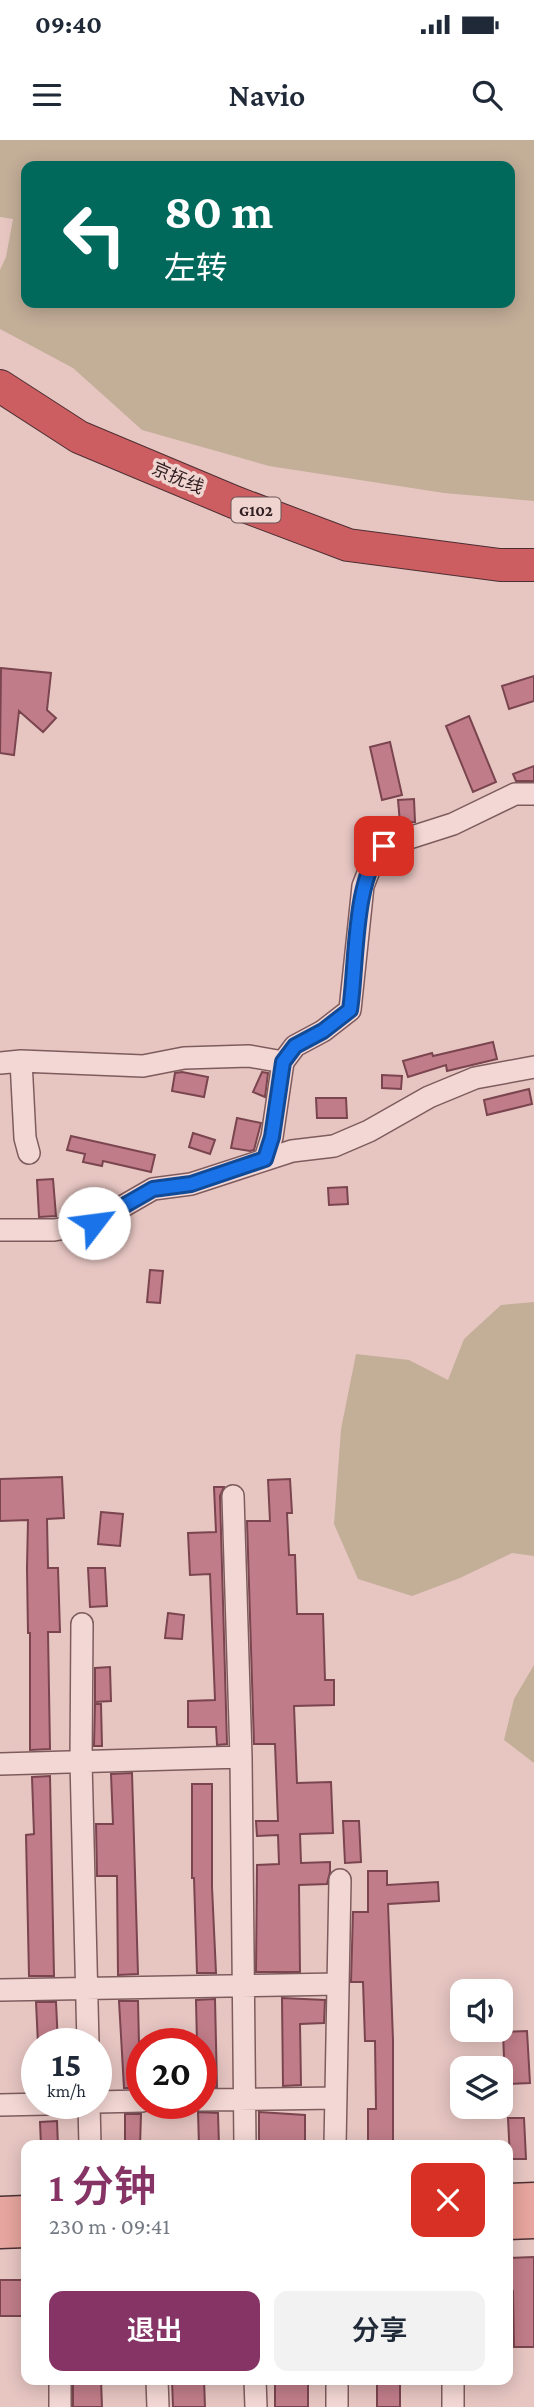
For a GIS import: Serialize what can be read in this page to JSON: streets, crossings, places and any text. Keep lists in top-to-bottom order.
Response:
{
  "streets": {
    "highway": ["京抚线", "G102"]
  },
  "page": {
    "status": "09:40",
    "header": "Navio",
    "turn": ["80 m", "左转"],
    "speed": "15 km/h",
    "limit": "20",
    "heading": ["1 分钟", "230 m · 09:41"],
    "buttons": ["退出", "分享"]
  }
}
